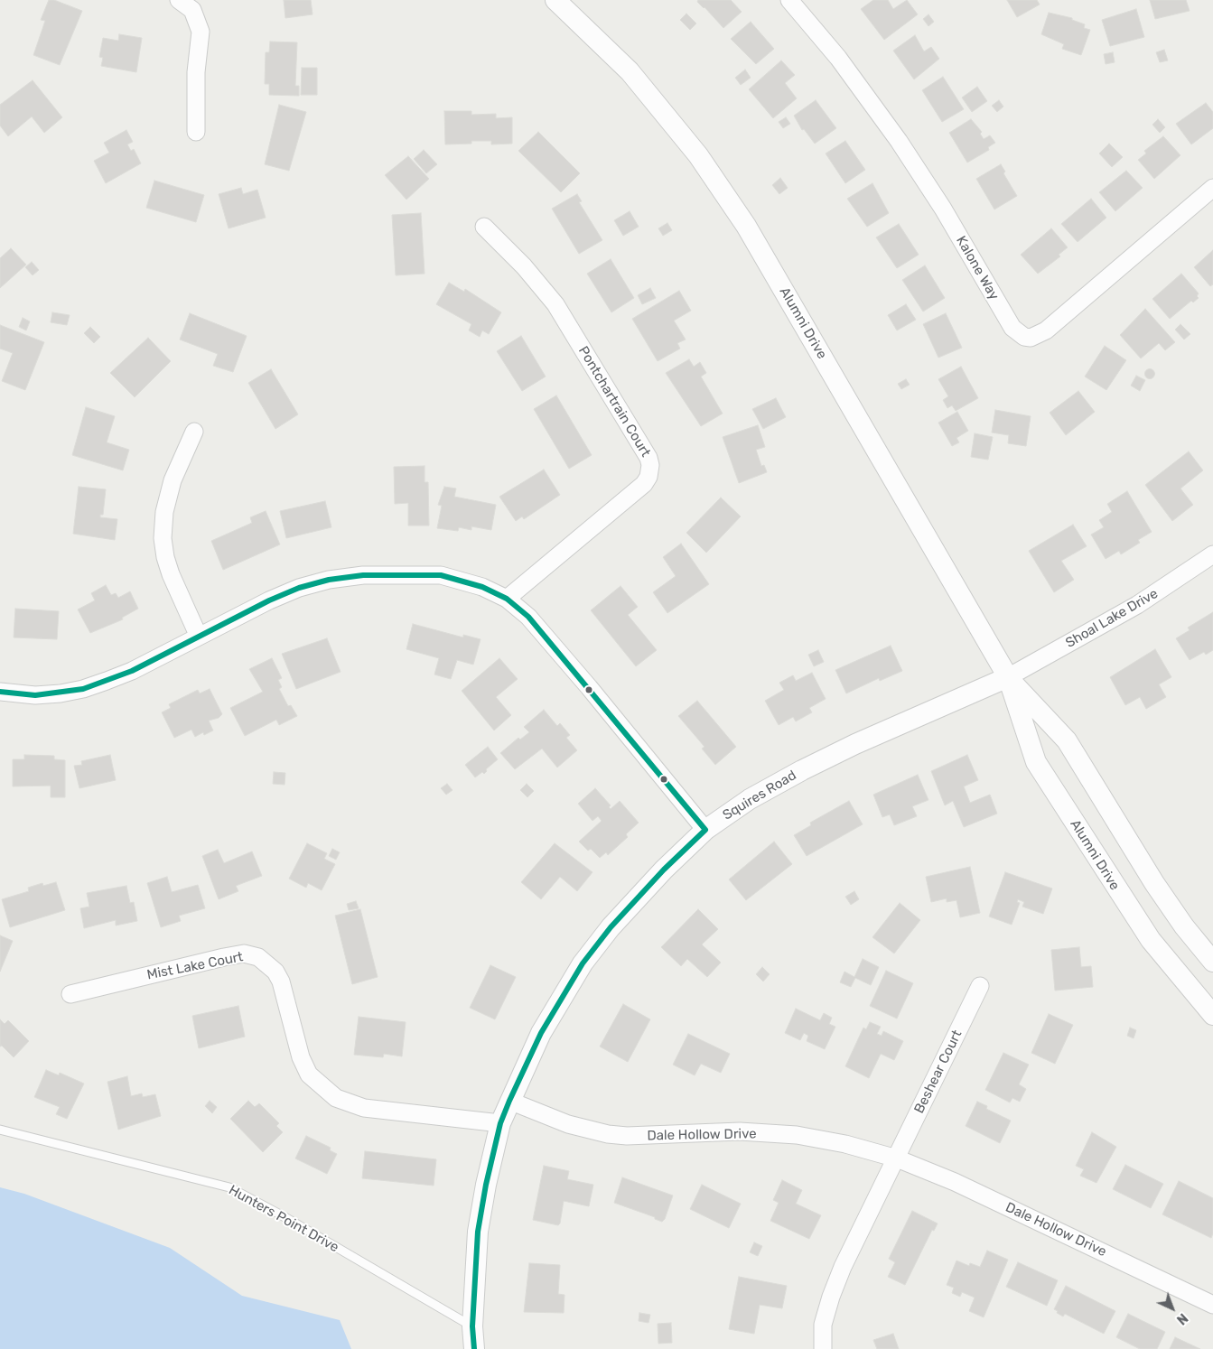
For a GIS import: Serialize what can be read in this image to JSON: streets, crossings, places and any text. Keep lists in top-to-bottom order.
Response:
{
  "streets": {
    "street": [
      "Kalone Way",
      "Alumni Drive",
      "Pontchartrain Court",
      "Shoal Lake Drive",
      "Squires Road",
      "Mist Lake Court",
      "Beshear Court",
      "Dale Hollow Drive"
    ],
    "lane": ["Hunters Point Drive"]
  },
  "crossings": [
    ["Alumni Drive", "Shoal Lake Drive"],
    ["Alumni Drive", "Squires Road"],
    ["Shoal Lake Drive", "Squires Road"],
    ["Squires Road", "Mist Lake Court"],
    ["Squires Road", "Dale Hollow Drive"],
    ["Squires Road", "Hunters Point Drive"],
    ["Beshear Court", "Dale Hollow Drive"]
  ],
  "north": "bottom right"
}
